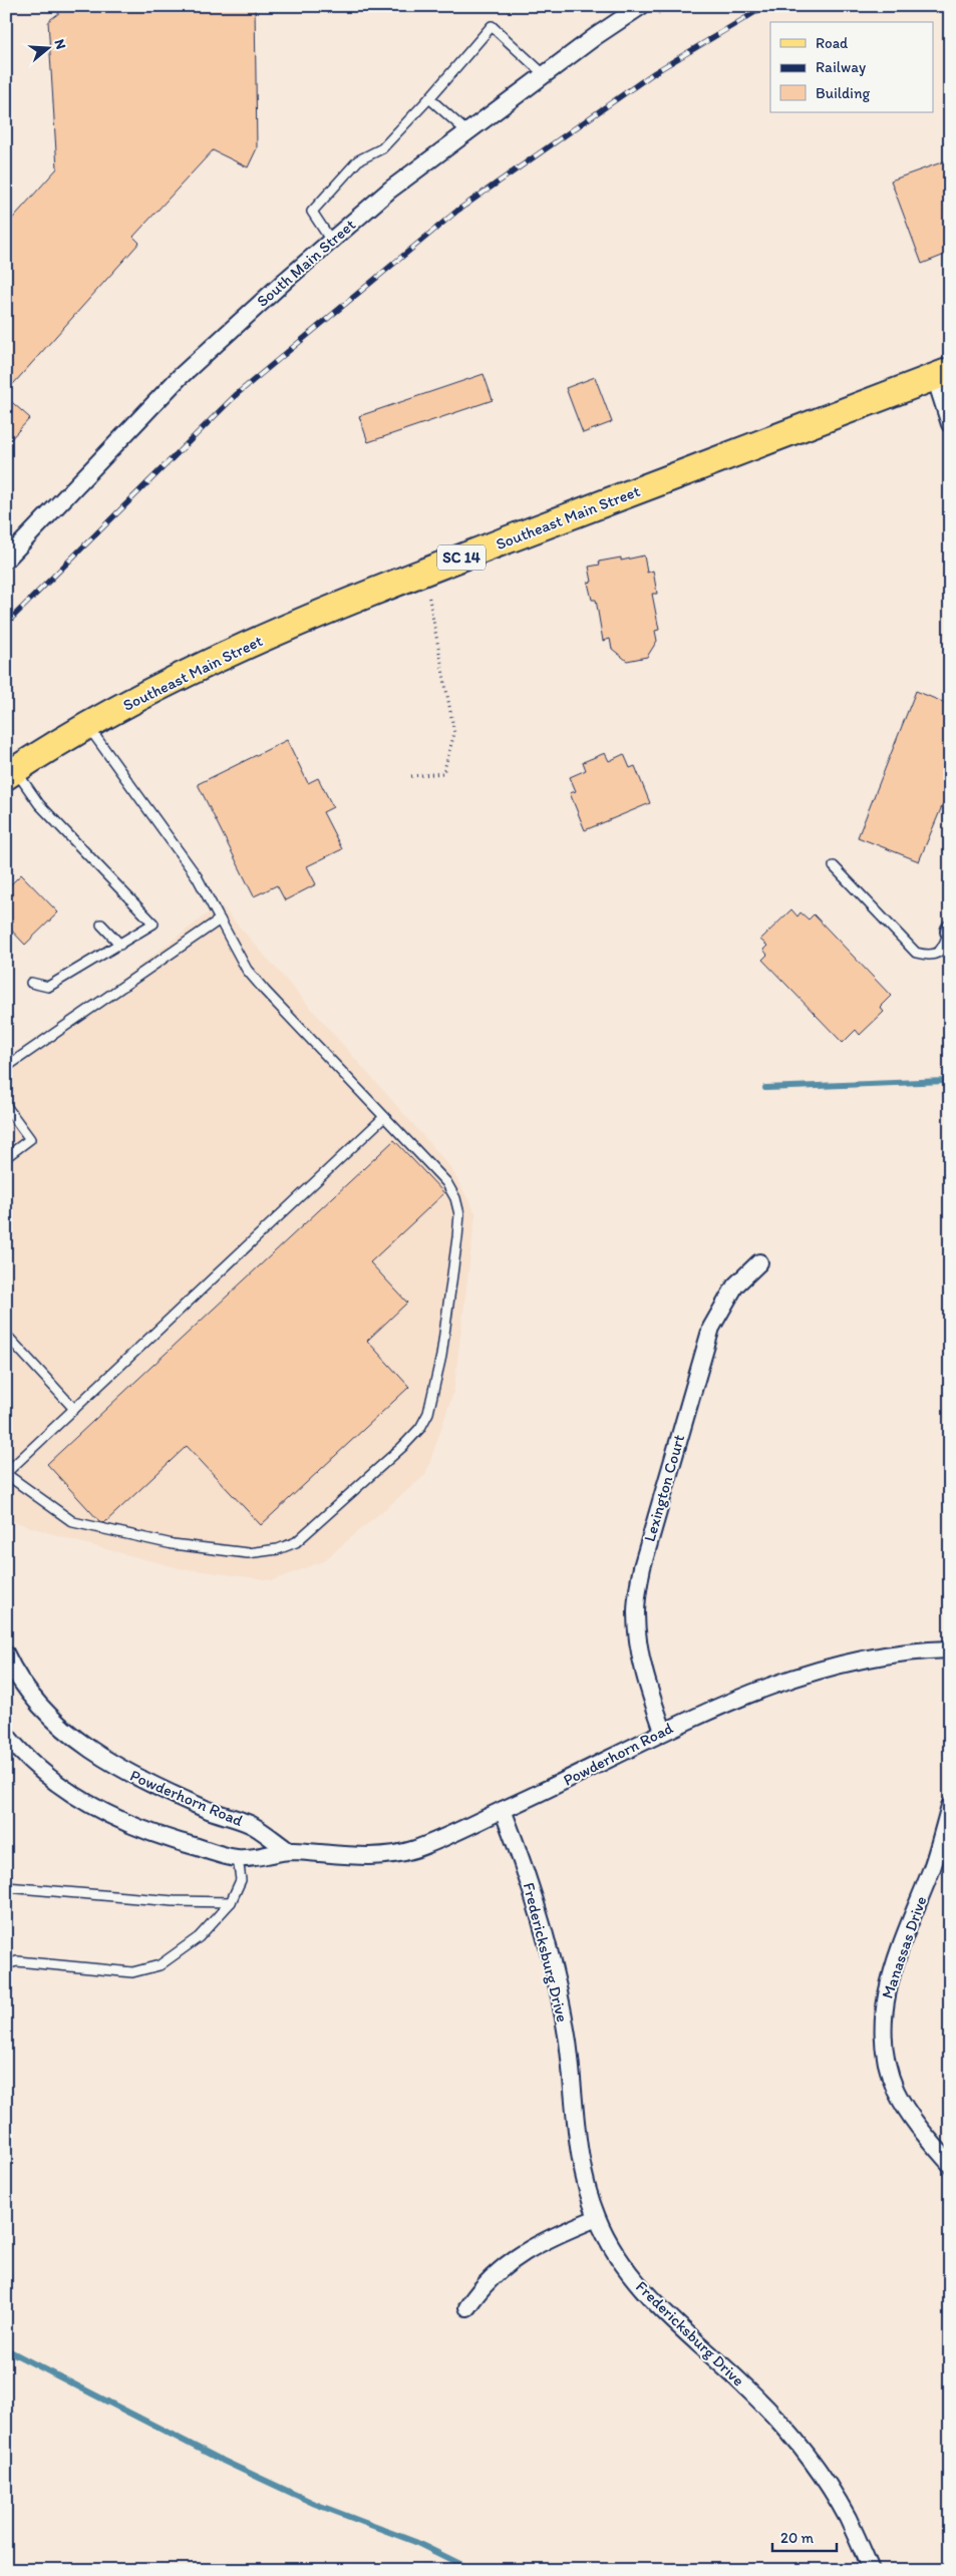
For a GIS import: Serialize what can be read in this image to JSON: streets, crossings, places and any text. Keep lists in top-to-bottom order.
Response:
{
  "streets": {
    "main road": ["Southeast Main Street", "SC 14"],
    "street": [
      "South Main Street",
      "Lexington Court",
      "Powderhorn Road",
      "Manassas Drive",
      "Fredericksburg Drive"
    ]
  },
  "crossings": [
    ["Lexington Court", "Powderhorn Road"],
    ["Powderhorn Road", "Fredericksburg Drive"]
  ],
  "legend": ["Road", "Railway", "Building"],
  "scale_bar": "20 m",
  "north": "right"
}
